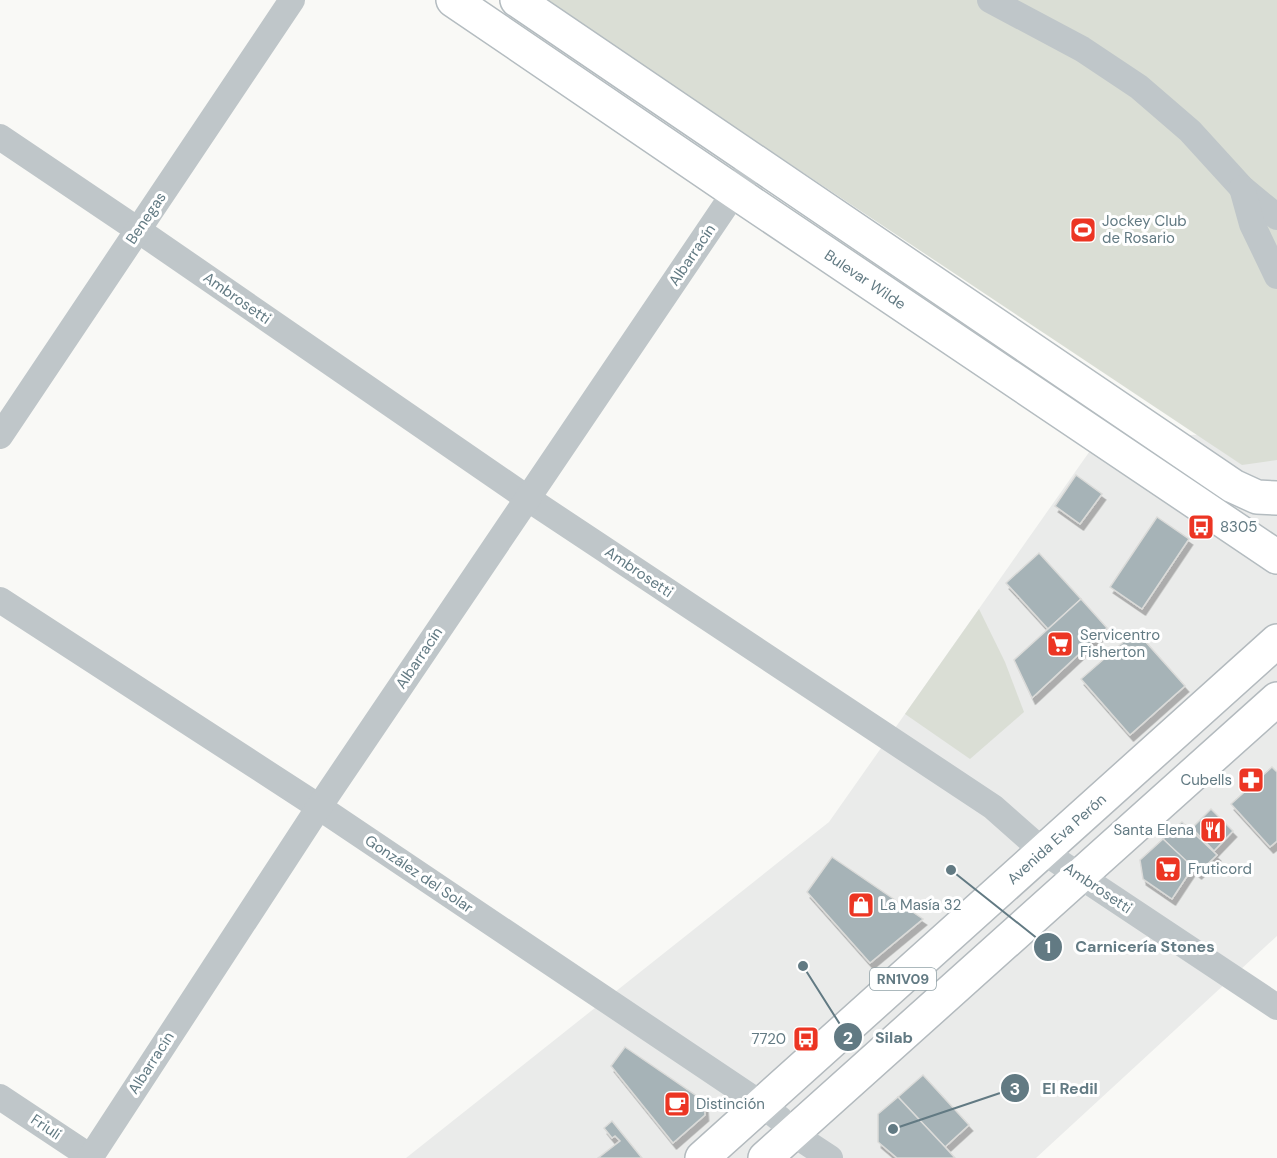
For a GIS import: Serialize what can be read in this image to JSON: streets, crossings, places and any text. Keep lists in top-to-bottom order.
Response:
{
  "streets": {
    "main road": ["Bulevar Wilde", "Avenida Eva Perón", "RN1V09"],
    "street": [
      "Benegas",
      "Albarracín",
      "Ambrosetti",
      "González del Solar",
      "Friuli"
    ]
  },
  "crossings": [
    ["Benegas", "Ambrosetti"],
    ["Albarracín", "Bulevar Wilde"],
    ["Albarracín", "Ambrosetti"],
    ["Albarracín", "González del Solar"],
    ["Albarracín", "Friuli"],
    ["Ambrosetti", "Avenida Eva Perón"],
    ["Ambrosetti", "RN1V09"],
    ["Avenida Eva Perón", "González del Solar"],
    ["González del Solar", "RN1V09"]
  ],
  "places": {
    "sports": ["Jockey Club de Rosario"],
    "bus stop": ["8305", "7720"],
    "supermarket": ["Servicentro Fisherton", "Fruticord"],
    "pharmacy": ["Cubells"],
    "restaurant": ["Santa Elena"],
    "other": ["Carnicería Stones", "Silab", "El Redil"],
    "shop": ["La Masía 32"],
    "cafe": ["Distinción"]
  }
}
